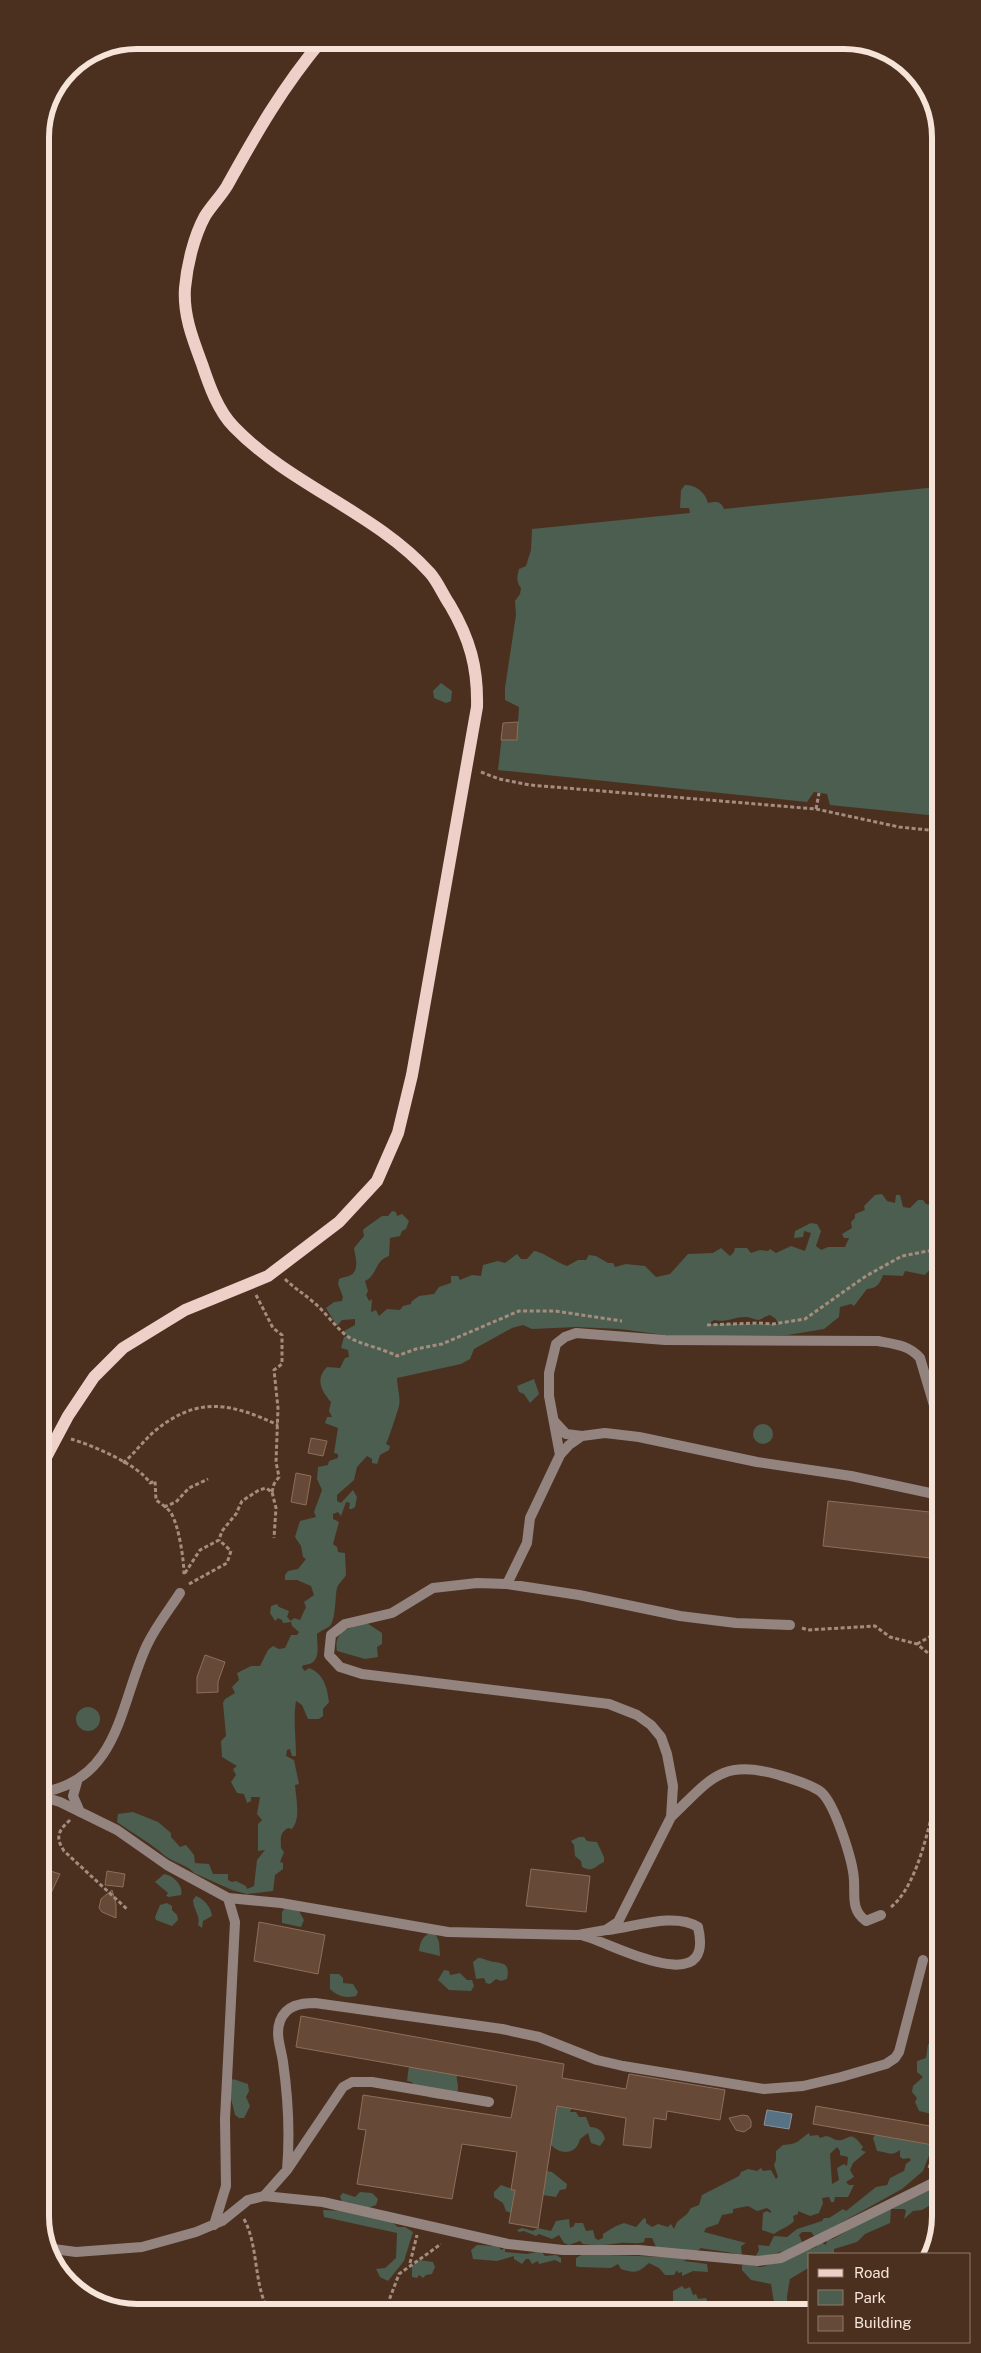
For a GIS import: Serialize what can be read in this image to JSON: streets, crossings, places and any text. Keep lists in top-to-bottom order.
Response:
{
  "legend": ["Road", "Park", "Building"]
}
